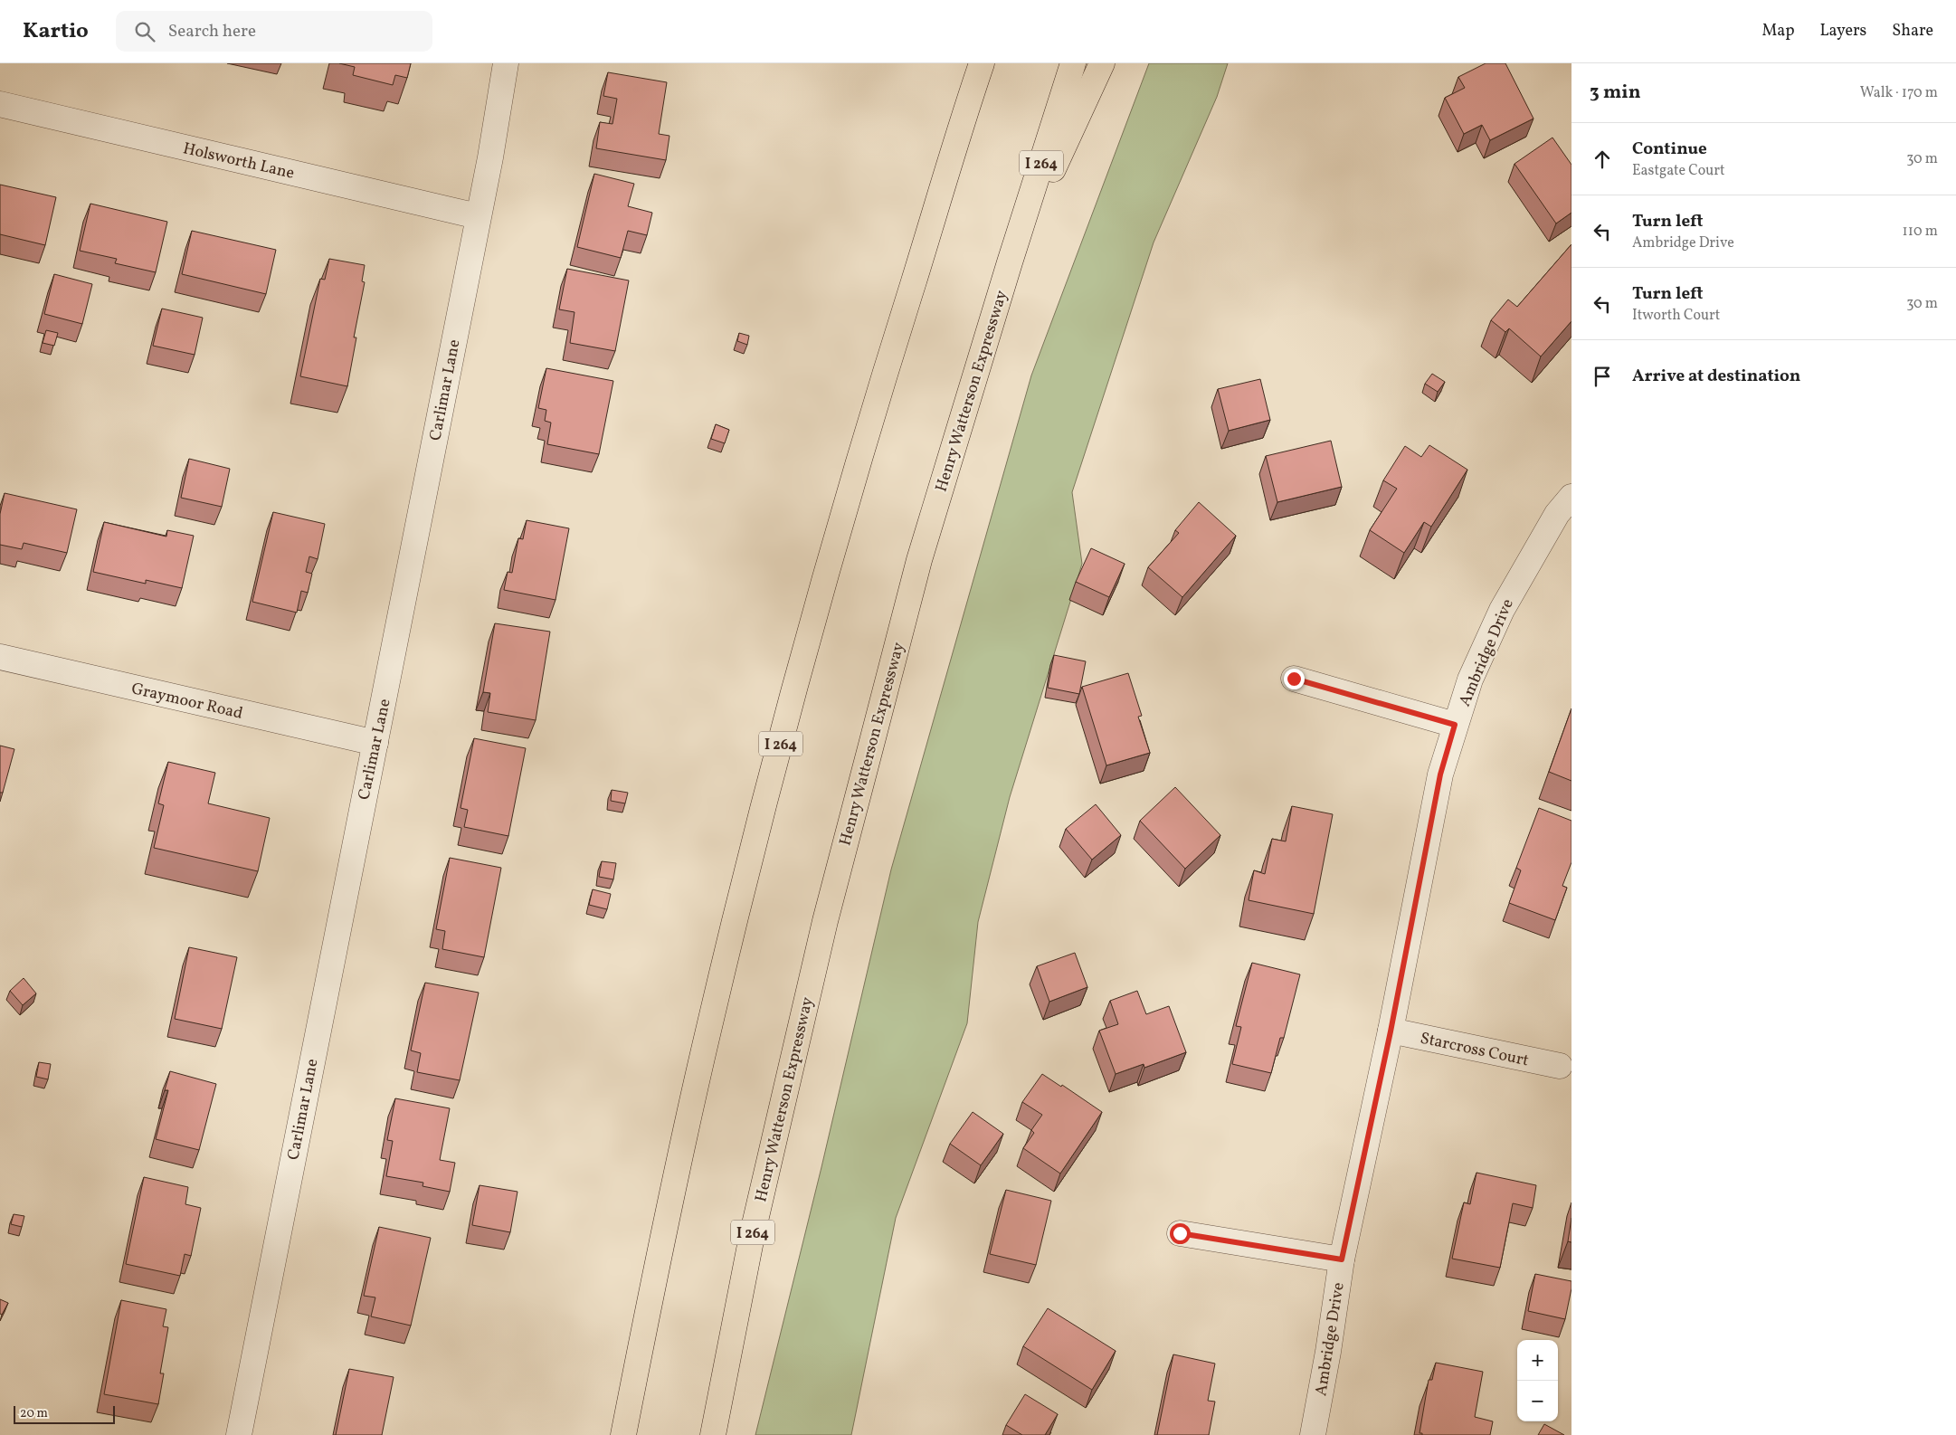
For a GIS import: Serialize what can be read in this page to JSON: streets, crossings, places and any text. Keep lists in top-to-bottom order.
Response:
{
  "streets": {
    "highway": ["I 264", "Henry Watterson Expressway"],
    "street": [
      "Holsworth Lane",
      "Carlimar Lane",
      "Ambridge Drive",
      "Graymoor Road",
      "Starcross Court"
    ]
  },
  "crossings": [
    ["Holsworth Lane", "Carlimar Lane"],
    ["Carlimar Lane", "Graymoor Road"],
    ["Ambridge Drive", "Starcross Court"]
  ],
  "scale_bar": "20 m",
  "page": {
    "header": "Kartio",
    "search": "Search here",
    "nav": ["Map", "Layers", "Share"],
    "heading": ["3 min", "Walk · 170 m"],
    "list": [
      ["Continue", "Eastgate Court", "30 m"],
      ["Turn left", "Ambridge Drive", "110 m"],
      ["Turn left", "Itworth Court", "30 m"],
      "Arrive at destination"
    ],
    "map_buttons": ["+", "−"],
    "scale": "20 m"
  }
}
